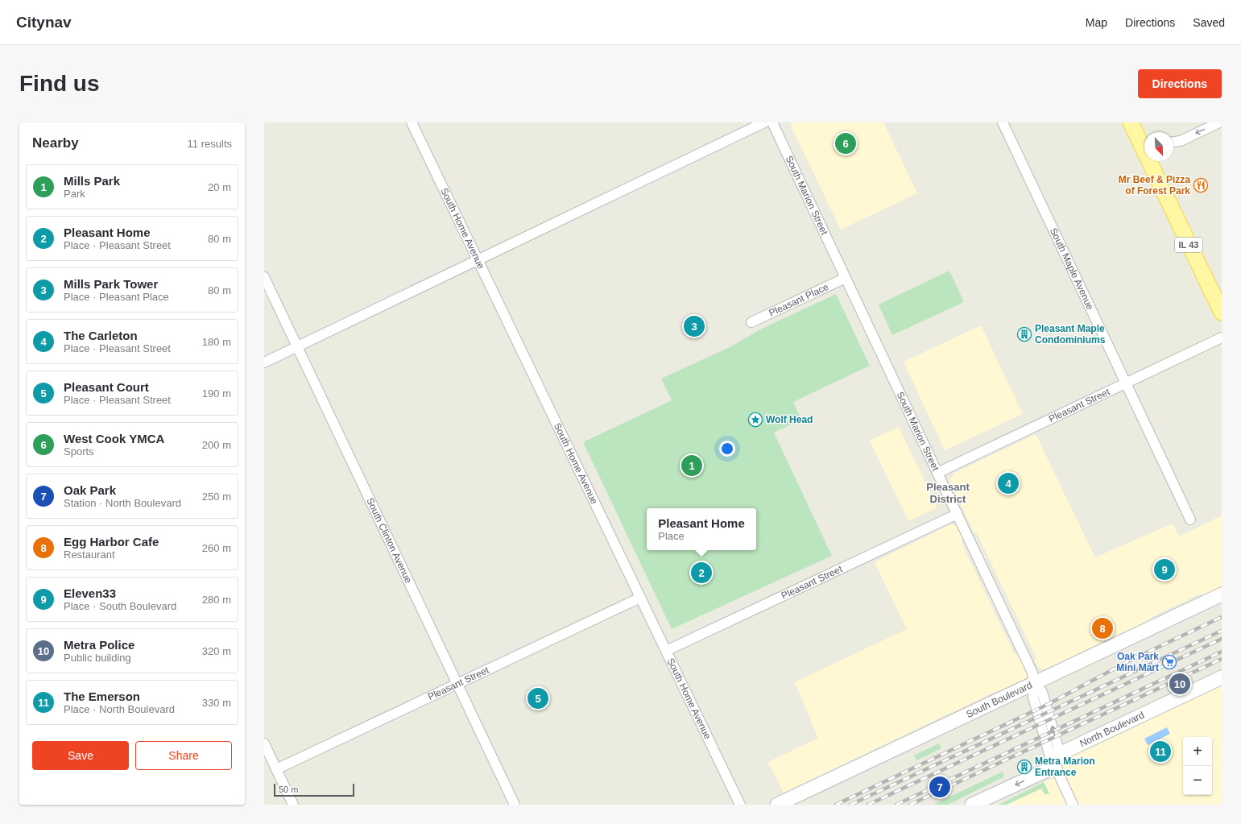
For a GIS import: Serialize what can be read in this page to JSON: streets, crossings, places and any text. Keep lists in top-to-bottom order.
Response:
{
  "streets": {
    "main road": ["IL 43"],
    "street": [
      "South Marion Street",
      "South Home Avenue",
      "South Maple Avenue",
      "Pleasant Place",
      "Pleasant Street",
      "South Clinton Avenue",
      "South Boulevard",
      "North Boulevard"
    ]
  },
  "crossings": [
    ["South Marion Street", "Pleasant Place"],
    ["South Marion Street", "Pleasant Street"],
    ["South Marion Street", "South Boulevard"],
    ["South Marion Street", "North Boulevard"],
    ["South Home Avenue", "Pleasant Street"],
    ["South Maple Avenue", "Pleasant Street"],
    ["Pleasant Street", "South Clinton Avenue"]
  ],
  "districts": ["Pleasant District"],
  "places": {
    "restaurant": ["Mr Beef & Pizza of Forest Park"],
    "building": ["Pleasant Maple Condominiums", "Metra Marion Entrance"],
    "place": ["Wolf Head"],
    "supermarket": ["Oak Park Mini Mart"]
  },
  "scale_bar": "50 m",
  "north": "bottom right",
  "page": {
    "header": "Citynav",
    "nav": ["Map", "Directions", "Saved"],
    "buttons": [
      "Directions",
      ["Save", "Share"]
    ],
    "title": "Find us",
    "heading": ["Nearby", "11 results"],
    "pins": [
      "6",
      "3",
      "1",
      "4",
      "9",
      "2",
      "8",
      "10",
      "5",
      "11",
      "7"
    ],
    "list": [
      {
        "mark": "1",
        "name": "Mills Park",
        "note": "Park",
        "value": "20 m"
      },
      {
        "mark": "2",
        "name": "Pleasant Home",
        "note": "Place · Pleasant Street",
        "value": "80 m"
      },
      {
        "mark": "3",
        "name": "Mills Park Tower",
        "note": "Place · Pleasant Place",
        "value": "80 m"
      },
      {
        "mark": "4",
        "name": "The Carleton",
        "note": "Place · Pleasant Street",
        "value": "180 m"
      },
      {
        "mark": "5",
        "name": "Pleasant Court",
        "note": "Place · Pleasant Street",
        "value": "190 m"
      },
      {
        "mark": "6",
        "name": "West Cook YMCA",
        "note": "Sports",
        "value": "200 m"
      },
      {
        "mark": "7",
        "name": "Oak Park",
        "note": "Station · North Boulevard",
        "value": "250 m"
      },
      {
        "mark": "8",
        "name": "Egg Harbor Cafe",
        "note": "Restaurant",
        "value": "260 m"
      },
      {
        "mark": "9",
        "name": "Eleven33",
        "note": "Place · South Boulevard",
        "value": "280 m"
      },
      {
        "mark": "10",
        "name": "Metra Police",
        "note": "Public building",
        "value": "320 m"
      },
      {
        "mark": "11",
        "name": "The Emerson",
        "note": "Place · North Boulevard",
        "value": "330 m"
      }
    ],
    "popup": ["Pleasant Home", "Place"],
    "map_buttons": ["+", "−"],
    "scale": "50 m"
  }
}
